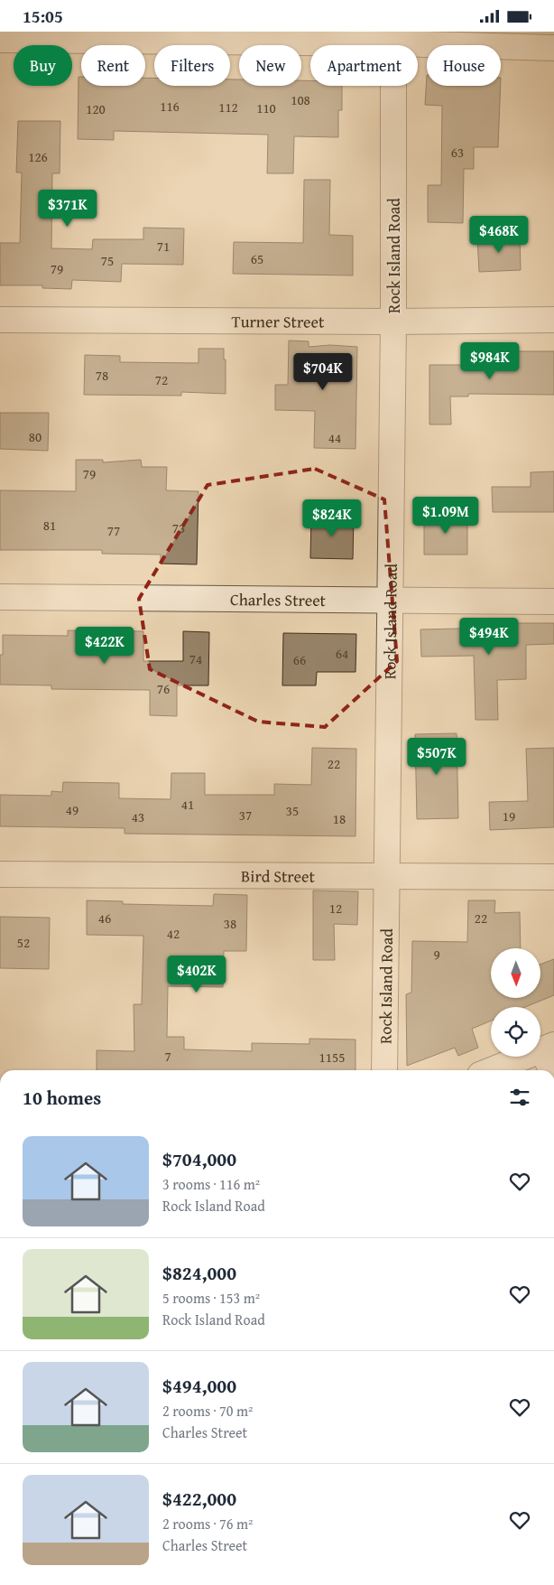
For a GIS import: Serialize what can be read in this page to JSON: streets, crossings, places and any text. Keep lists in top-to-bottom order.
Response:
{
  "streets": {
    "street": [
      "Rock Island Road",
      "Turner Street",
      "Charles Street",
      "Bird Street"
    ]
  },
  "crossings": [
    ["Rock Island Road", "Turner Street"],
    ["Rock Island Road", "Charles Street"],
    ["Rock Island Road", "Bird Street"]
  ],
  "house_numbers": [
    "108",
    "116",
    "112",
    "110",
    "120",
    "63",
    "126",
    "71",
    "65",
    "75",
    "79",
    "78",
    "72",
    "80",
    "44",
    "79",
    "81",
    "73",
    "77",
    "64",
    "74",
    "66",
    "76",
    "22",
    "41",
    "49",
    "35",
    "37",
    "19",
    "43",
    "18",
    "12",
    "46",
    "22",
    "38",
    "42",
    "52",
    "9",
    "7",
    "1155"
  ],
  "north": "bottom",
  "page": {
    "status": "15:05",
    "chip": [
      "Buy",
      "Rent",
      "Filters",
      "New",
      "Apartment",
      "House"
    ],
    "price": [
      "$371K",
      "$468K",
      "$984K",
      "$704K",
      "$1.09M",
      "$824K",
      "$494K",
      "$422K",
      "$507K",
      "$402K"
    ],
    "heading": "10 homes",
    "list": [
      {
        "name": "$704,000",
        "note": "3 rooms · 116 m² · Rock Island Road"
      },
      {
        "name": "$824,000",
        "note": "5 rooms · 153 m² · Rock Island Road"
      },
      {
        "name": "$494,000",
        "note": "2 rooms · 70 m² · Charles Street"
      },
      {
        "name": "$422,000",
        "note": "2 rooms · 76 m² · Charles Street"
      }
    ]
  }
}
